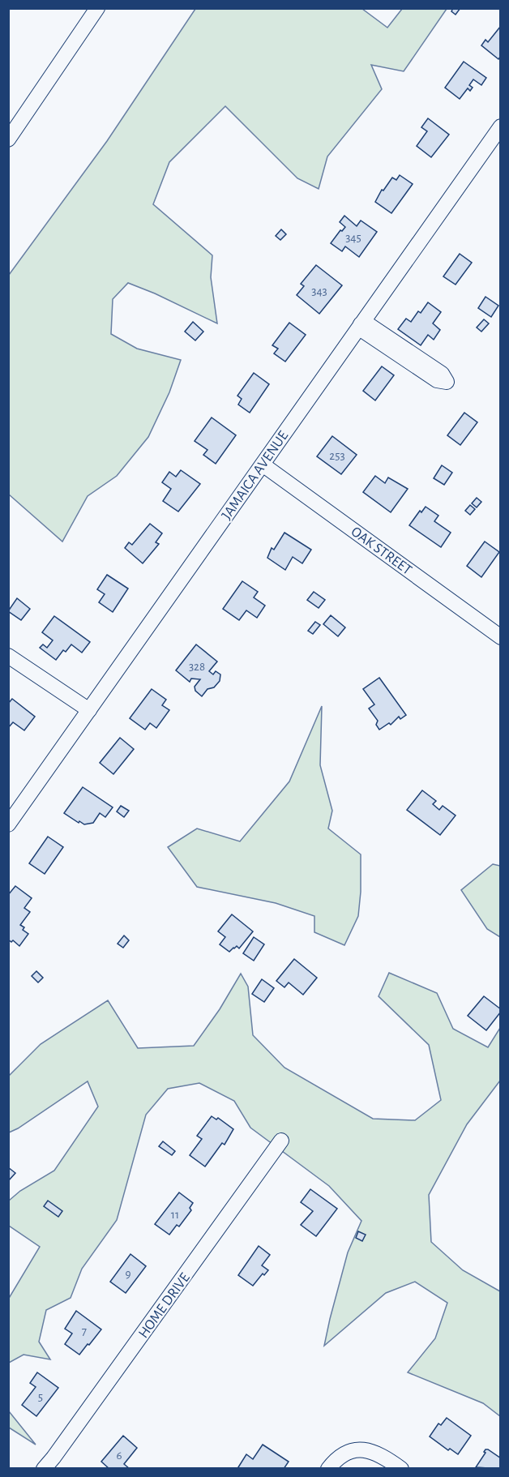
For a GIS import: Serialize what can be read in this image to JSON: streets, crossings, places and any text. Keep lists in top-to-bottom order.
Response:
{
  "streets": {
    "street": ["JAMAICA AVENUE", "OAK STREET", "HOME DRIVE"]
  },
  "crossings": [
    ["JAMAICA AVENUE", "OAK STREET"]
  ],
  "house_numbers": [
    "345",
    "343",
    "253",
    "328",
    "11",
    "9",
    "7",
    "5",
    "6"
  ]
}
